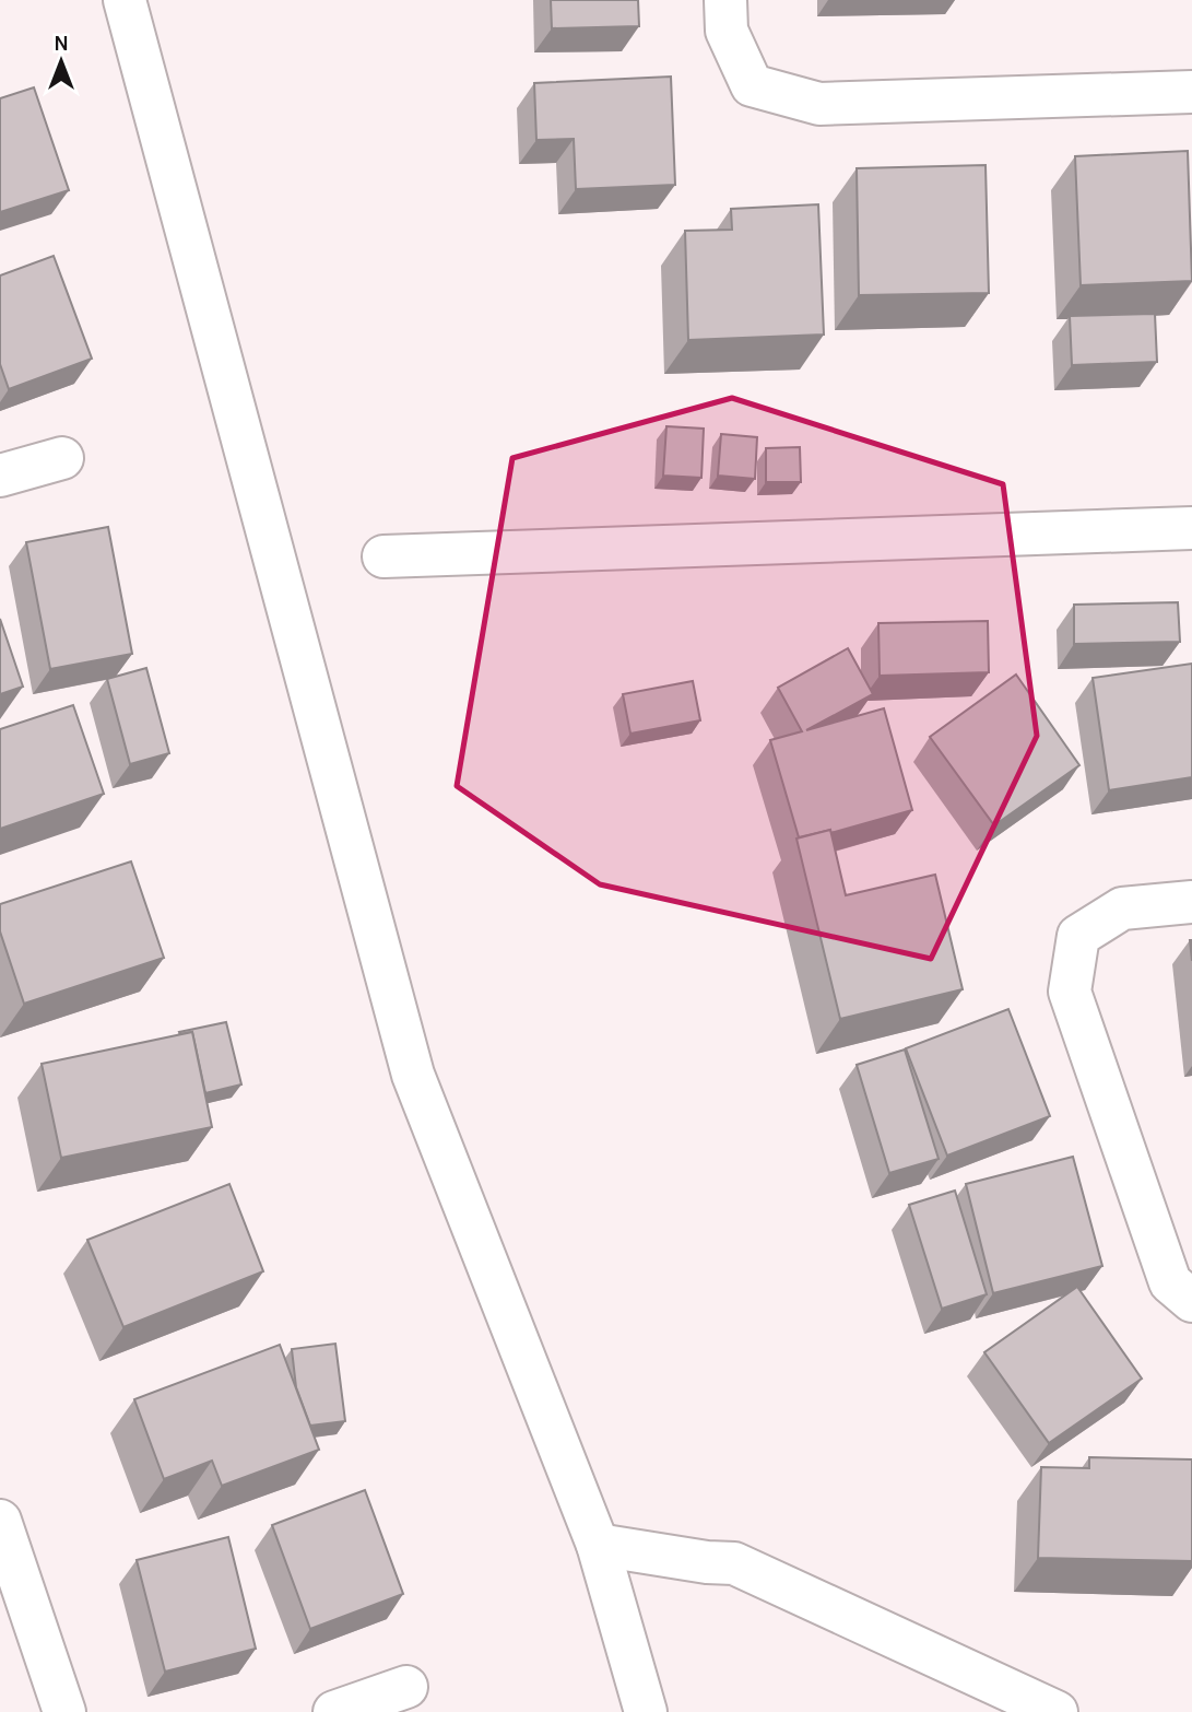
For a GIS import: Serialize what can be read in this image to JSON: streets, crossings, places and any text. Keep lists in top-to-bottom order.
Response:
{
  "north": "top"
}
